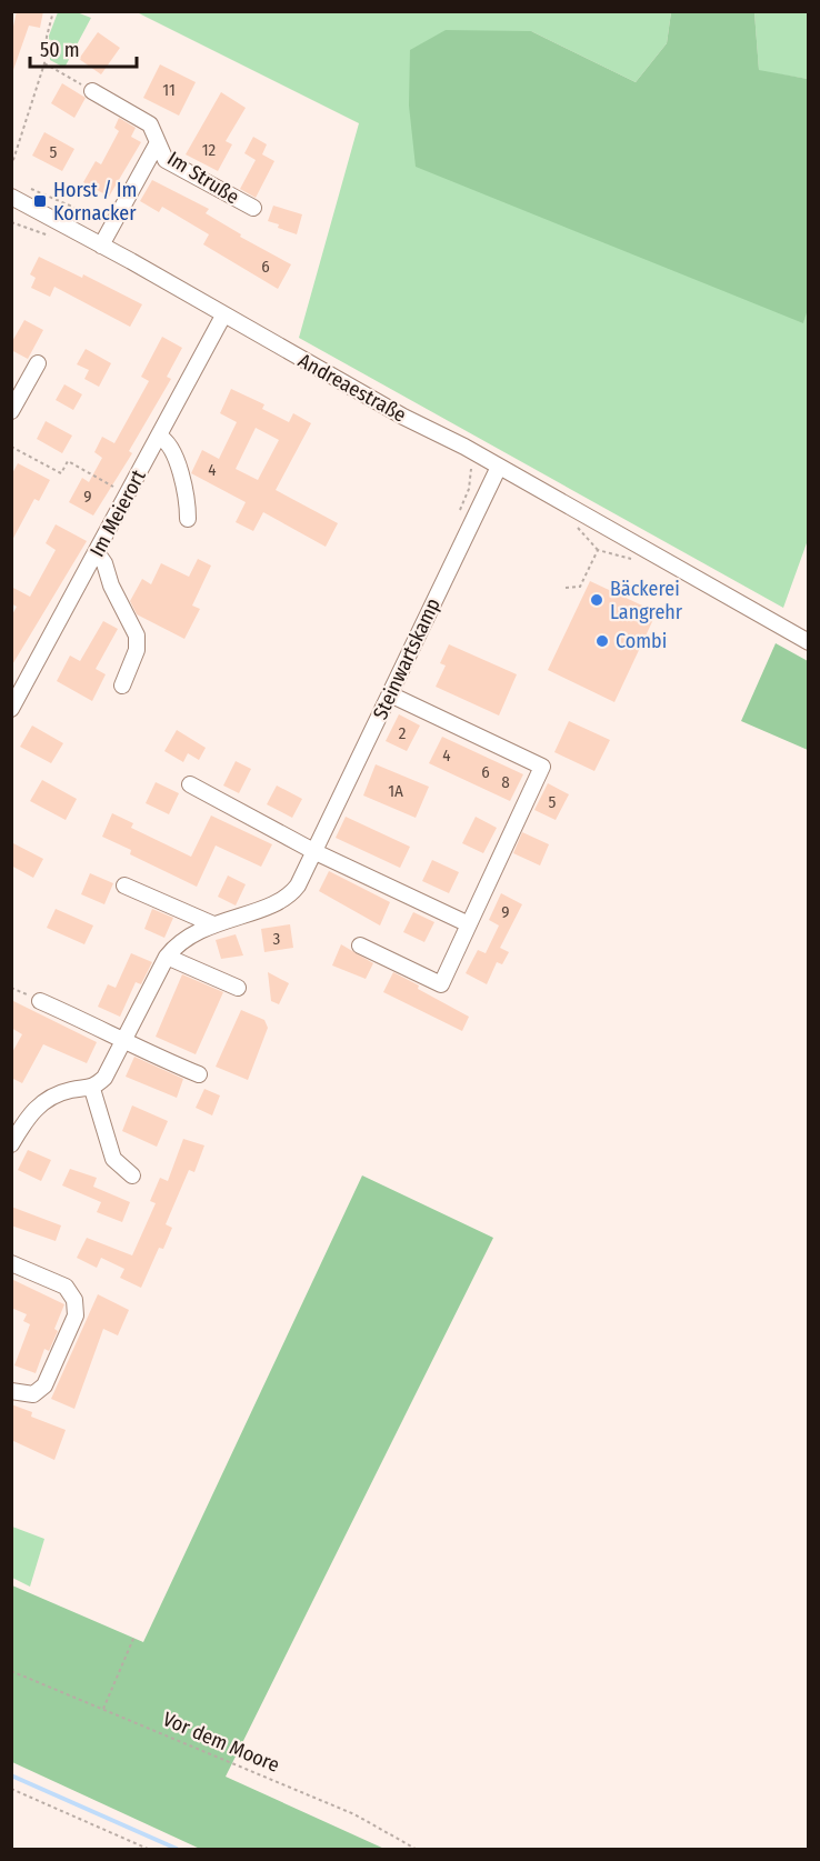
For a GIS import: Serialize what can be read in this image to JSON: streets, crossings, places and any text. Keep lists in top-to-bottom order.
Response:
{
  "streets": {
    "street": [
      "Im Struße",
      "Andreaestraße",
      "Im Meierort",
      "Steinwartskamp"
    ],
    "path": ["Vor dem Moore"]
  },
  "crossings": [
    ["Im Struße", "Andreaestraße"],
    ["Andreaestraße", "Im Meierort"],
    ["Andreaestraße", "Steinwartskamp"]
  ],
  "places": {
    "transit": ["Horst / Im Kornacker"],
    "other": ["Bäckerei Langrehr", "Combi"]
  },
  "house_numbers": [
    "11",
    "12",
    "5",
    "6",
    "4",
    "9",
    "2",
    "4",
    "6",
    "8",
    "1A",
    "5",
    "9",
    "3"
  ],
  "scale_bar": "50 m"
}
